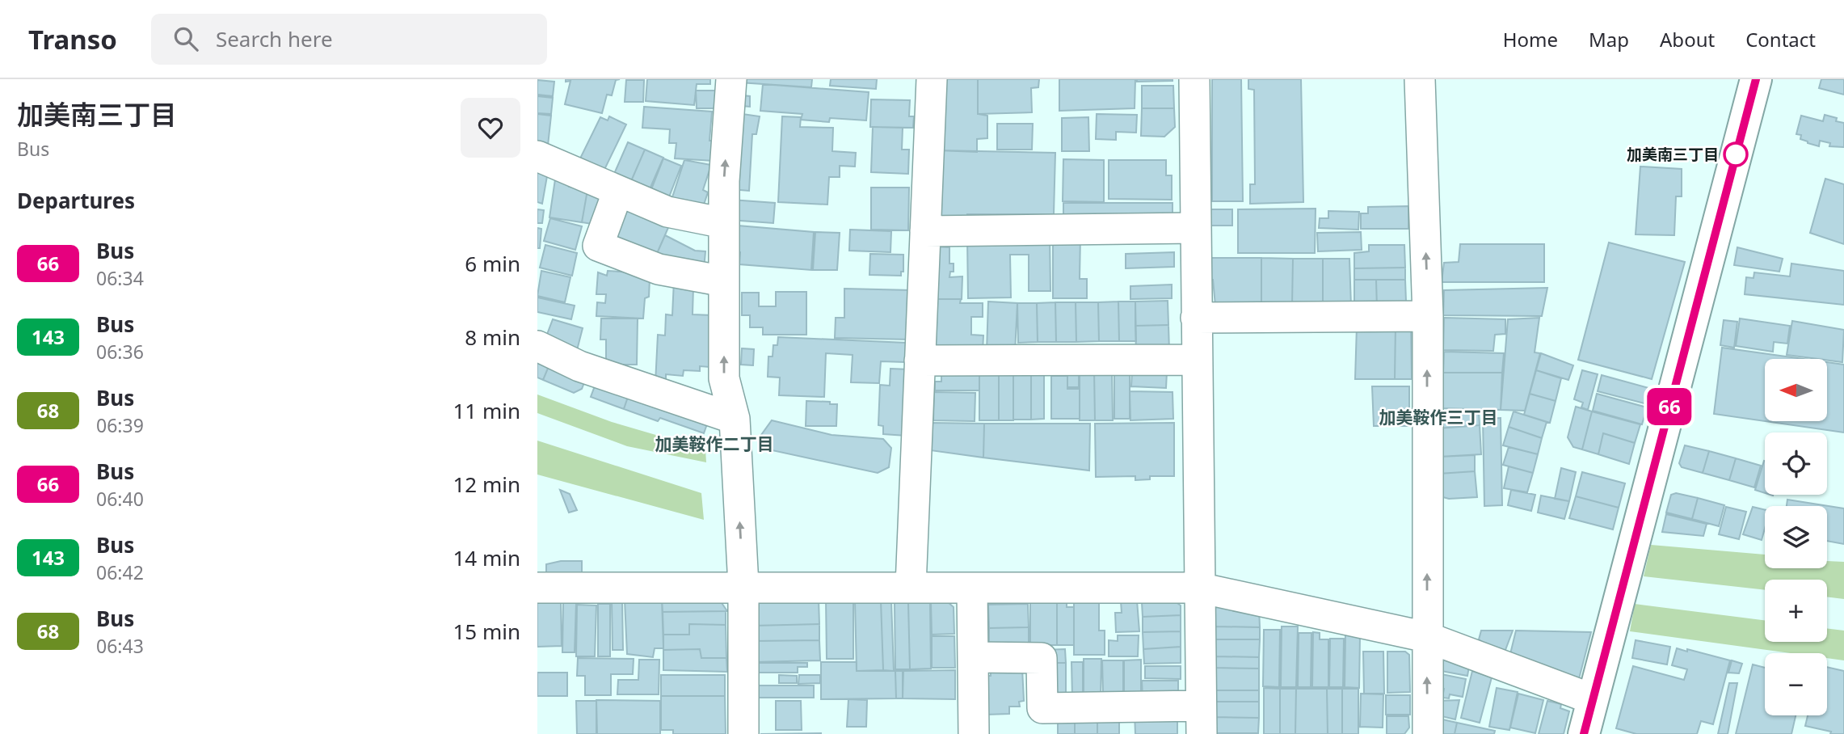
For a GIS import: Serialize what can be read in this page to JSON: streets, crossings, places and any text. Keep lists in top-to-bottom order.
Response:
{
  "districts": ["加美鞍作三丁目", "加美鞍作二丁目"],
  "places": ["加美南三丁目"],
  "lines": ["bus line 66"],
  "north": "left",
  "page": {
    "header": "Transo",
    "search": "Search here",
    "nav": [
      "Home",
      "Map",
      "About",
      "Contact"
    ],
    "heading": [
      ["加美南三丁目", "Bus"],
      "Departures"
    ],
    "on_map": "66",
    "list": [
      {
        "mark": "66",
        "name": "Bus",
        "note": "06:34",
        "value": "6 min"
      },
      {
        "mark": "143",
        "name": "Bus",
        "note": "06:36",
        "value": "8 min"
      },
      {
        "mark": "68",
        "name": "Bus",
        "note": "06:39",
        "value": "11 min"
      },
      {
        "mark": "66",
        "name": "Bus",
        "note": "06:40",
        "value": "12 min"
      },
      {
        "mark": "143",
        "name": "Bus",
        "note": "06:42",
        "value": "14 min"
      },
      {
        "mark": "68",
        "name": "Bus",
        "note": "06:43",
        "value": "15 min"
      }
    ],
    "map_buttons": ["+", "−"]
  }
}
